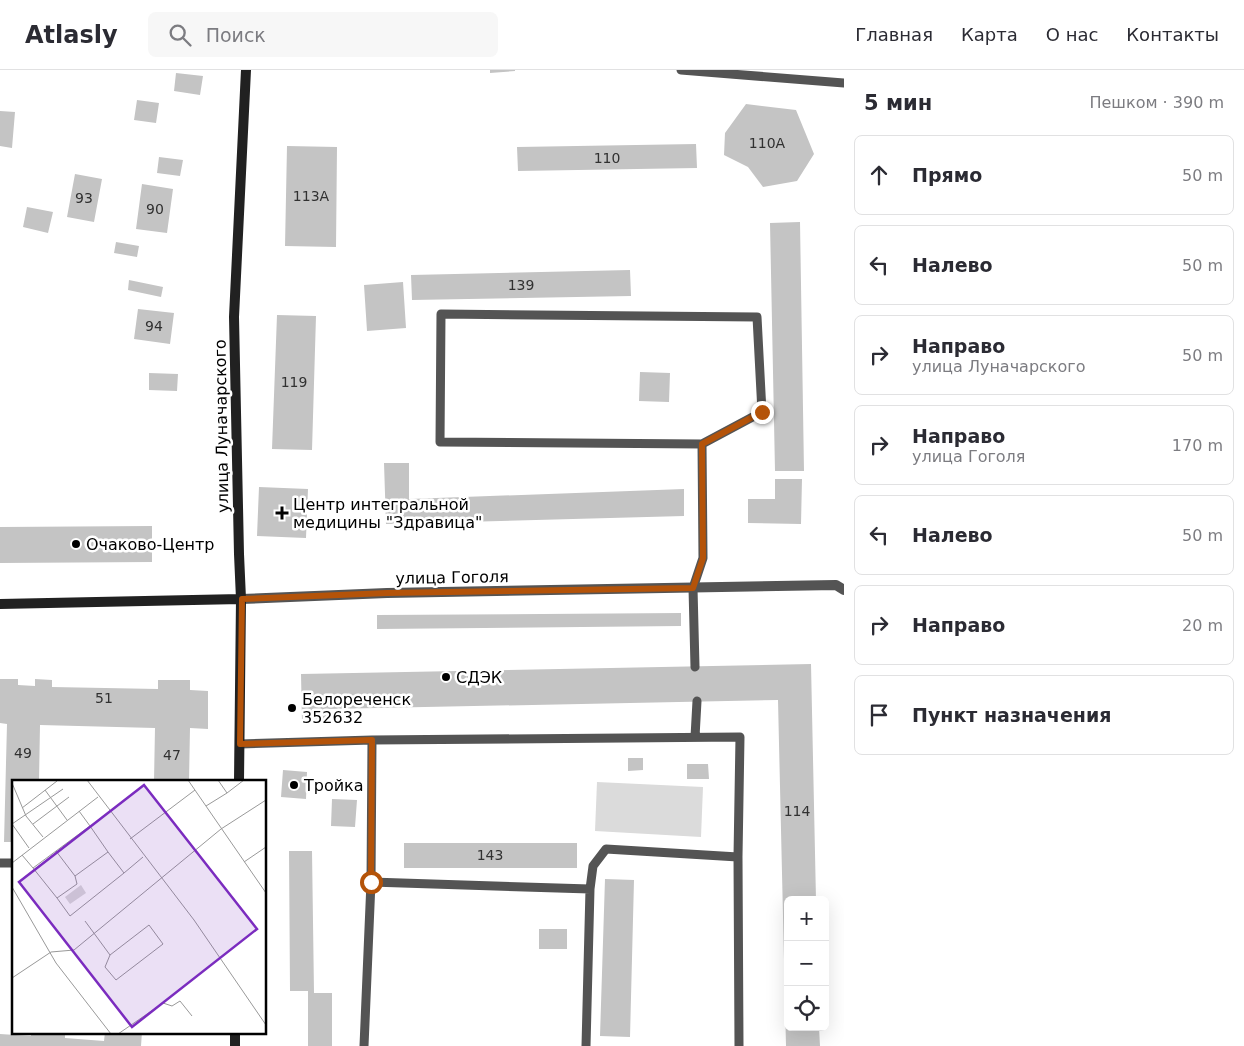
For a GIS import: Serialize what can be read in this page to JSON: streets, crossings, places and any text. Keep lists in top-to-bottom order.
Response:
{
  "streets": {
    "street": ["улица Луначарского", "улица Гоголя"]
  },
  "crossings": [
    ["улица Луначарского", "улица Гоголя"]
  ],
  "places": {
    "health": ["Центр интегральной медицины \"Здравица\""],
    "other": [
      "Очаково-Центр",
      "СДЭК",
      "Белореченск 352632",
      "Тройка"
    ]
  },
  "house_numbers": [
    "110А",
    "110",
    "113А",
    "93",
    "90",
    "139",
    "94",
    "119",
    "51",
    "49",
    "47",
    "114",
    "143"
  ],
  "page": {
    "header": "Atlasly",
    "search": "Поиск",
    "nav": [
      "Главная",
      "Карта",
      "О нас",
      "Контакты"
    ],
    "heading": ["5 мин", "Пешком · 390 m"],
    "list": [
      ["Прямо", "50 m"],
      ["Налево", "50 m"],
      ["Направо", "улица Луначарского", "50 m"],
      ["Направо", "улица Гоголя", "170 m"],
      ["Налево", "50 m"],
      ["Направо", "20 m"],
      "Пункт назначения"
    ],
    "map_buttons": ["+", "−"]
  }
}
